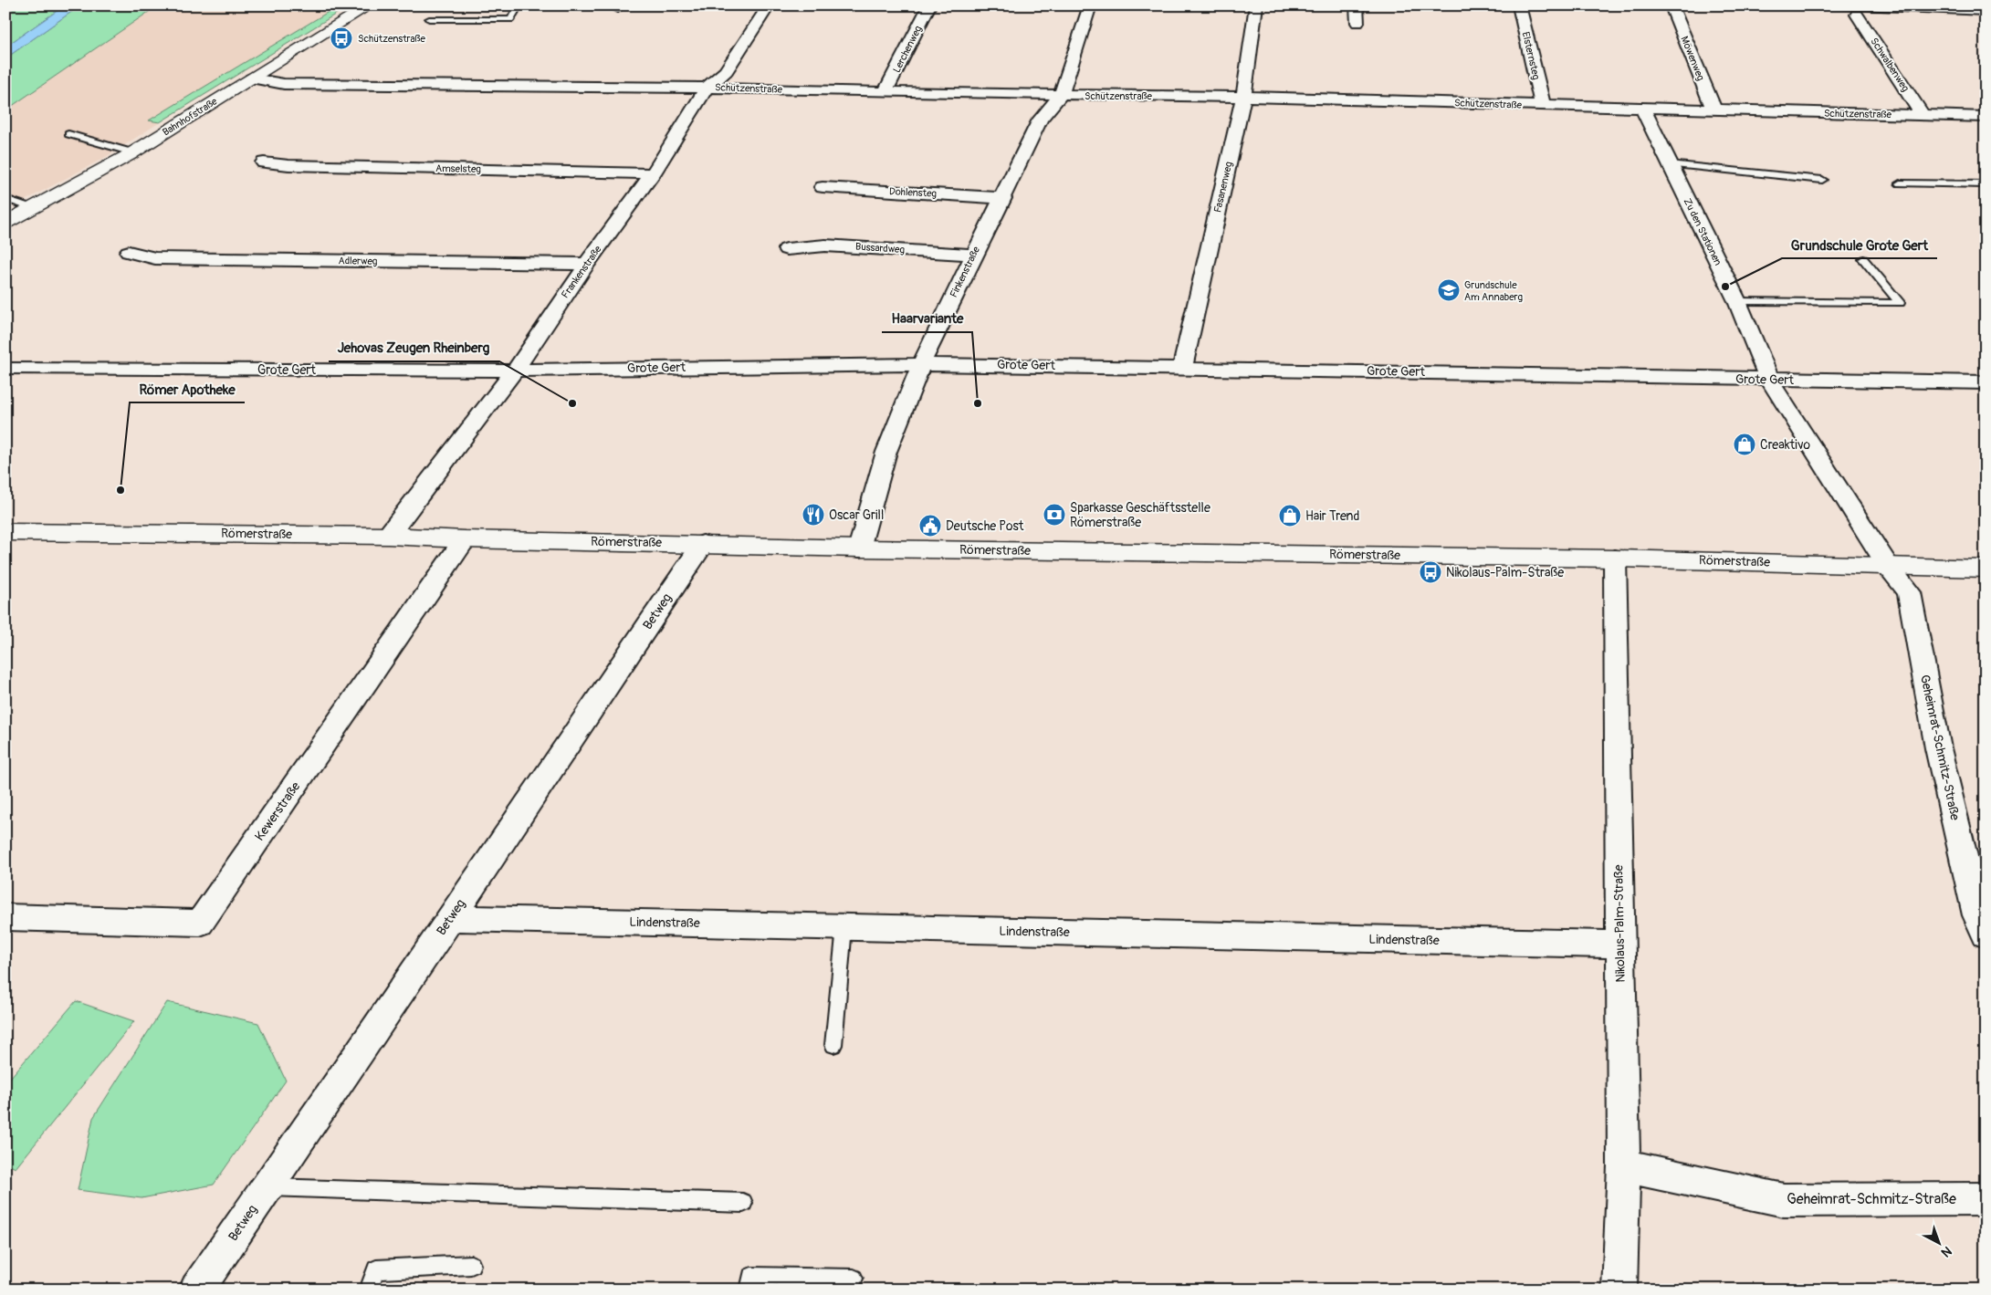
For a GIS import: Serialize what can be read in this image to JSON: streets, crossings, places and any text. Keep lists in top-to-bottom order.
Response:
{
  "streets": {
    "street": [
      "Lerchenweg",
      "Elsternsteg",
      "Möwenweg",
      "Schwalbenweg",
      "Schützenstraße",
      "Bahnhofstraße",
      "Amselsteg",
      "Fasanenweg",
      "Dohlensteg",
      "Zu den Stationen",
      "Bussardweg",
      "Adlerweg",
      "Frankenstraße",
      "Finkenstraße",
      "Grote Gert",
      "Römerstraße",
      "Betweg",
      "Geheimrat-Schmitz-Straße",
      "Kewerstraße",
      "Lindenstraße",
      "Nikolaus-Palm-Straße"
    ]
  },
  "crossings": [
    ["Lerchenweg", "Schützenstraße"],
    ["Elsternsteg", "Schützenstraße"],
    ["Möwenweg", "Schützenstraße"],
    ["Schwalbenweg", "Schützenstraße"],
    ["Schützenstraße", "Bahnhofstraße"],
    ["Schützenstraße", "Fasanenweg"],
    ["Schützenstraße", "Zu den Stationen"],
    ["Schützenstraße", "Frankenstraße"],
    ["Schützenstraße", "Finkenstraße"],
    ["Amselsteg", "Frankenstraße"],
    ["Fasanenweg", "Grote Gert"],
    ["Dohlensteg", "Finkenstraße"],
    ["Zu den Stationen", "Grote Gert"],
    ["Zu den Stationen", "Römerstraße"],
    ["Zu den Stationen", "Geheimrat-Schmitz-Straße"],
    ["Bussardweg", "Finkenstraße"],
    ["Adlerweg", "Frankenstraße"],
    ["Frankenstraße", "Grote Gert"],
    ["Frankenstraße", "Römerstraße"],
    ["Finkenstraße", "Grote Gert"],
    ["Finkenstraße", "Römerstraße"],
    ["Römerstraße", "Betweg"],
    ["Römerstraße", "Geheimrat-Schmitz-Straße"],
    ["Römerstraße", "Kewerstraße"],
    ["Römerstraße", "Nikolaus-Palm-Straße"],
    ["Betweg", "Lindenstraße"],
    ["Geheimrat-Schmitz-Straße", "Nikolaus-Palm-Straße"],
    ["Lindenstraße", "Nikolaus-Palm-Straße"]
  ],
  "places": {
    "bus stop": ["Schützenstraße", "Nikolaus-Palm-Straße"],
    "other": [
      "Grundschule Grote Gert",
      "Jehovas Zeugen Rheinberg",
      "Haarvariante",
      "Römer Apotheke"
    ],
    "school or university": ["Grundschule Am Annaberg"],
    "shop": ["Creaktivo", "Hair Trend"],
    "restaurant": ["Oscar Grill"],
    "bank": ["Sparkasse Geschäftsstelle Römerstraße"],
    "public building": ["Deutsche Post"]
  },
  "north": "bottom right"
}
